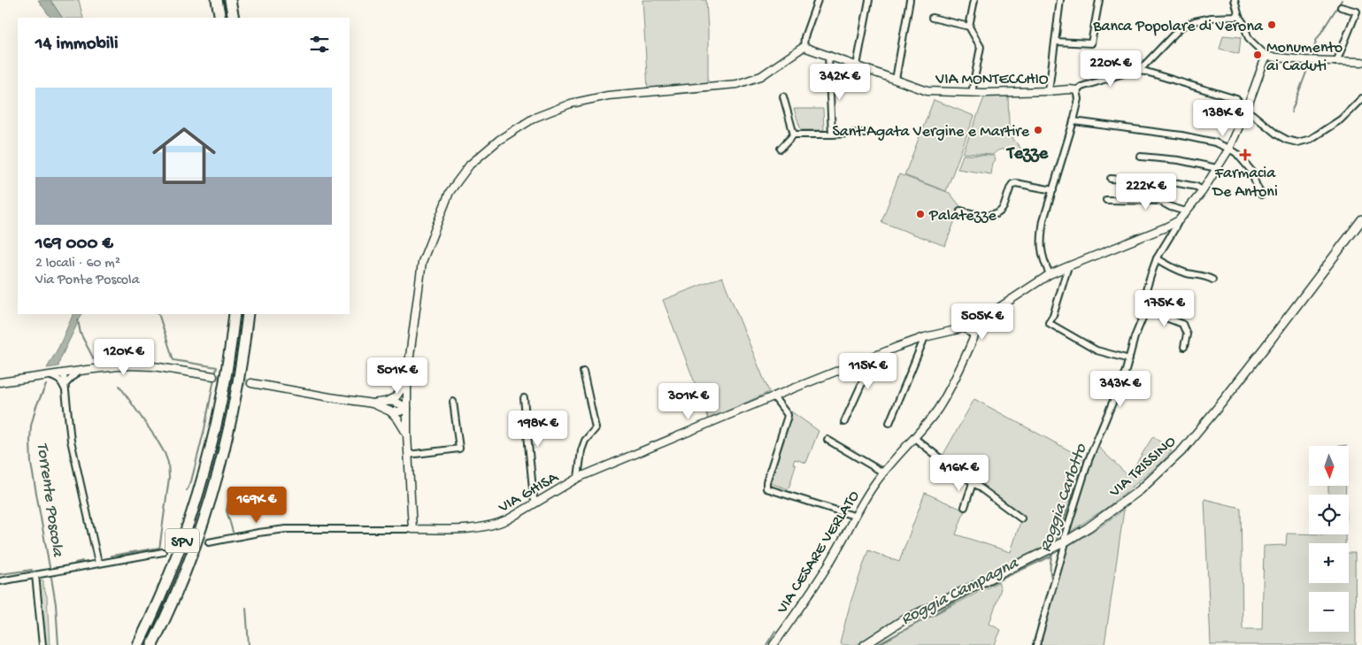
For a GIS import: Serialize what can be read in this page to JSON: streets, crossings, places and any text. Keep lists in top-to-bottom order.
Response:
{
  "streets": {
    "highway": ["SPV"],
    "main road": ["VIA TRISSINO"],
    "street": ["VIA MONTECCHIO", "VIA GHISA", "VIA CESARE VERLATO"]
  },
  "crossings": [
    ["VIA GHISA", "VIA CESARE VERLATO"]
  ],
  "districts": ["Tezze"],
  "water": ["Roggia Carlotto", "Torrente Poscola", "Roggia Campagna"],
  "places": {
    "other": [
      "Banca Popolare di Verona",
      "Monumento ai Caduti",
      "Sant'Agata Vergine e Martire",
      "Palatezze"
    ],
    "health": ["Farmacia De Antoni"]
  },
  "north": "bottom",
  "page": {
    "heading": "14 immobili",
    "price": [
      "220K €",
      "342K €",
      "138K €",
      "222K €",
      "175K €",
      "505K €",
      "120K €",
      "115K €",
      "501K €",
      "343K €",
      "301K €",
      "198K €",
      "416K €",
      "169K €"
    ],
    "list": [
      {
        "name": "169 000 €",
        "note": "2 locali · 60 m² · Via Ponte Poscola"
      }
    ],
    "map_buttons": ["+", "−"]
  }
}
